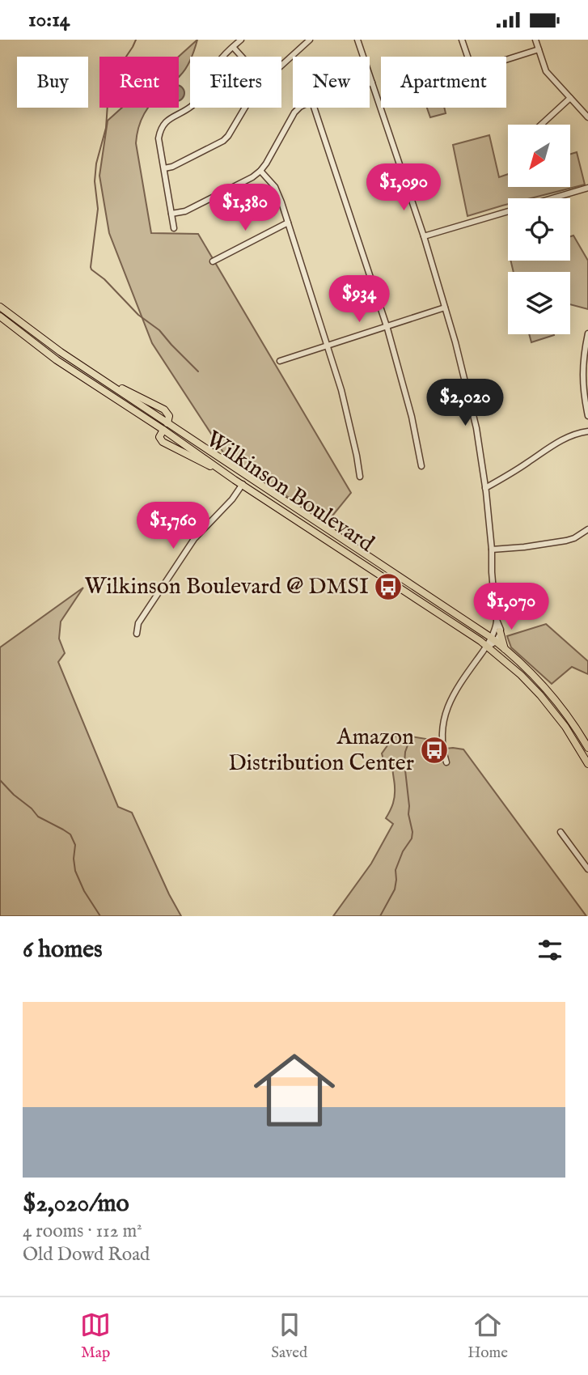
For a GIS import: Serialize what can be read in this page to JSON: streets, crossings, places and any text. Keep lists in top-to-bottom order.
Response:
{
  "streets": {
    "main road": ["Wilkinson Boulevard"]
  },
  "places": {
    "bus stop": ["Wilkinson Boulevard @ DMSI", "Amazon Distribution Center"]
  },
  "north": "bottom left",
  "page": {
    "status": "10:14",
    "chip": [
      "Buy",
      "Rent",
      "Filters",
      "New",
      "Apartment"
    ],
    "price": [
      "$1,090",
      "$1,380",
      "$934",
      "$2,020",
      "$1,760",
      "$1,070"
    ],
    "heading": "6 homes",
    "list": [
      {
        "name": "$2,020/mo",
        "note": "4 rooms · 112 m² · Old Dowd Road"
      }
    ],
    "tabs": ["Map", "Saved", "Home"]
  }
}
